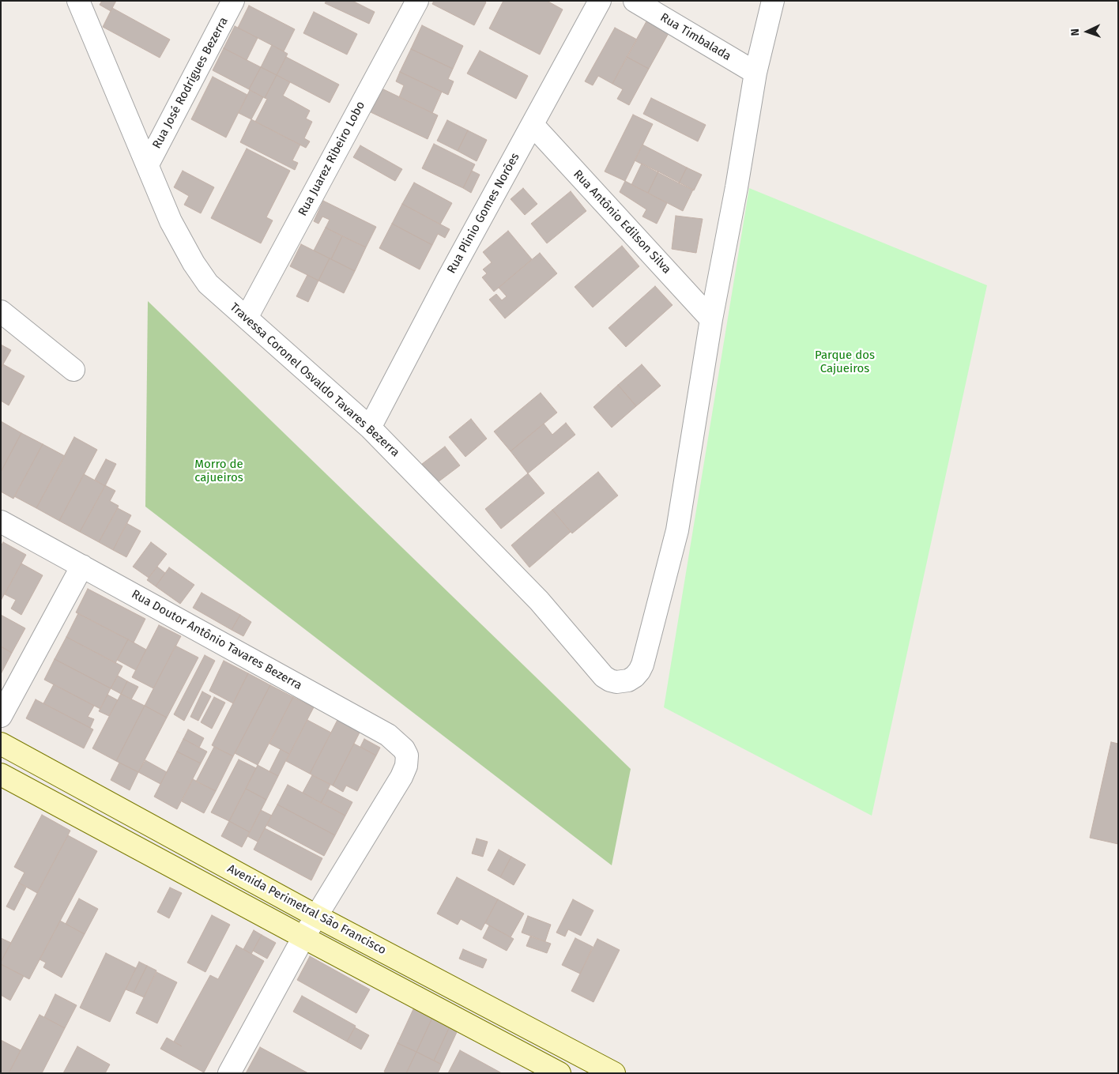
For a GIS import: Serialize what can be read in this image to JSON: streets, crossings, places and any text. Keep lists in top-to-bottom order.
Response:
{
  "streets": {
    "main road": ["Avenida Perimetral São Francisco"],
    "street": [
      "Rua Timbalada",
      "Rua José Rodrigues Bezerra",
      "Rua Juarez Ribeiro Lobo",
      "Rua Plinio Gomes Norões",
      "Rua Antônio Edilson Silva",
      "Travessa Coronel Osvaldo Tavares Bezerra",
      "Rua Doutor Antônio Tavares Bezerra"
    ]
  },
  "crossings": [
    ["Rua José Rodrigues Bezerra", "Travessa Coronel Osvaldo Tavares Bezerra"],
    ["Rua Juarez Ribeiro Lobo", "Travessa Coronel Osvaldo Tavares Bezerra"],
    ["Rua Plinio Gomes Norões", "Rua Antônio Edilson Silva"],
    ["Rua Plinio Gomes Norões", "Travessa Coronel Osvaldo Tavares Bezerra"],
    ["Rua Antônio Edilson Silva", "Travessa Coronel Osvaldo Tavares Bezerra"],
    ["Rua Doutor Antônio Tavares Bezerra", "Avenida Perimetral São Francisco"]
  ],
  "parks": ["Parque dos Cajueiros", "Morro de cajueiros"],
  "north": "left"
}
